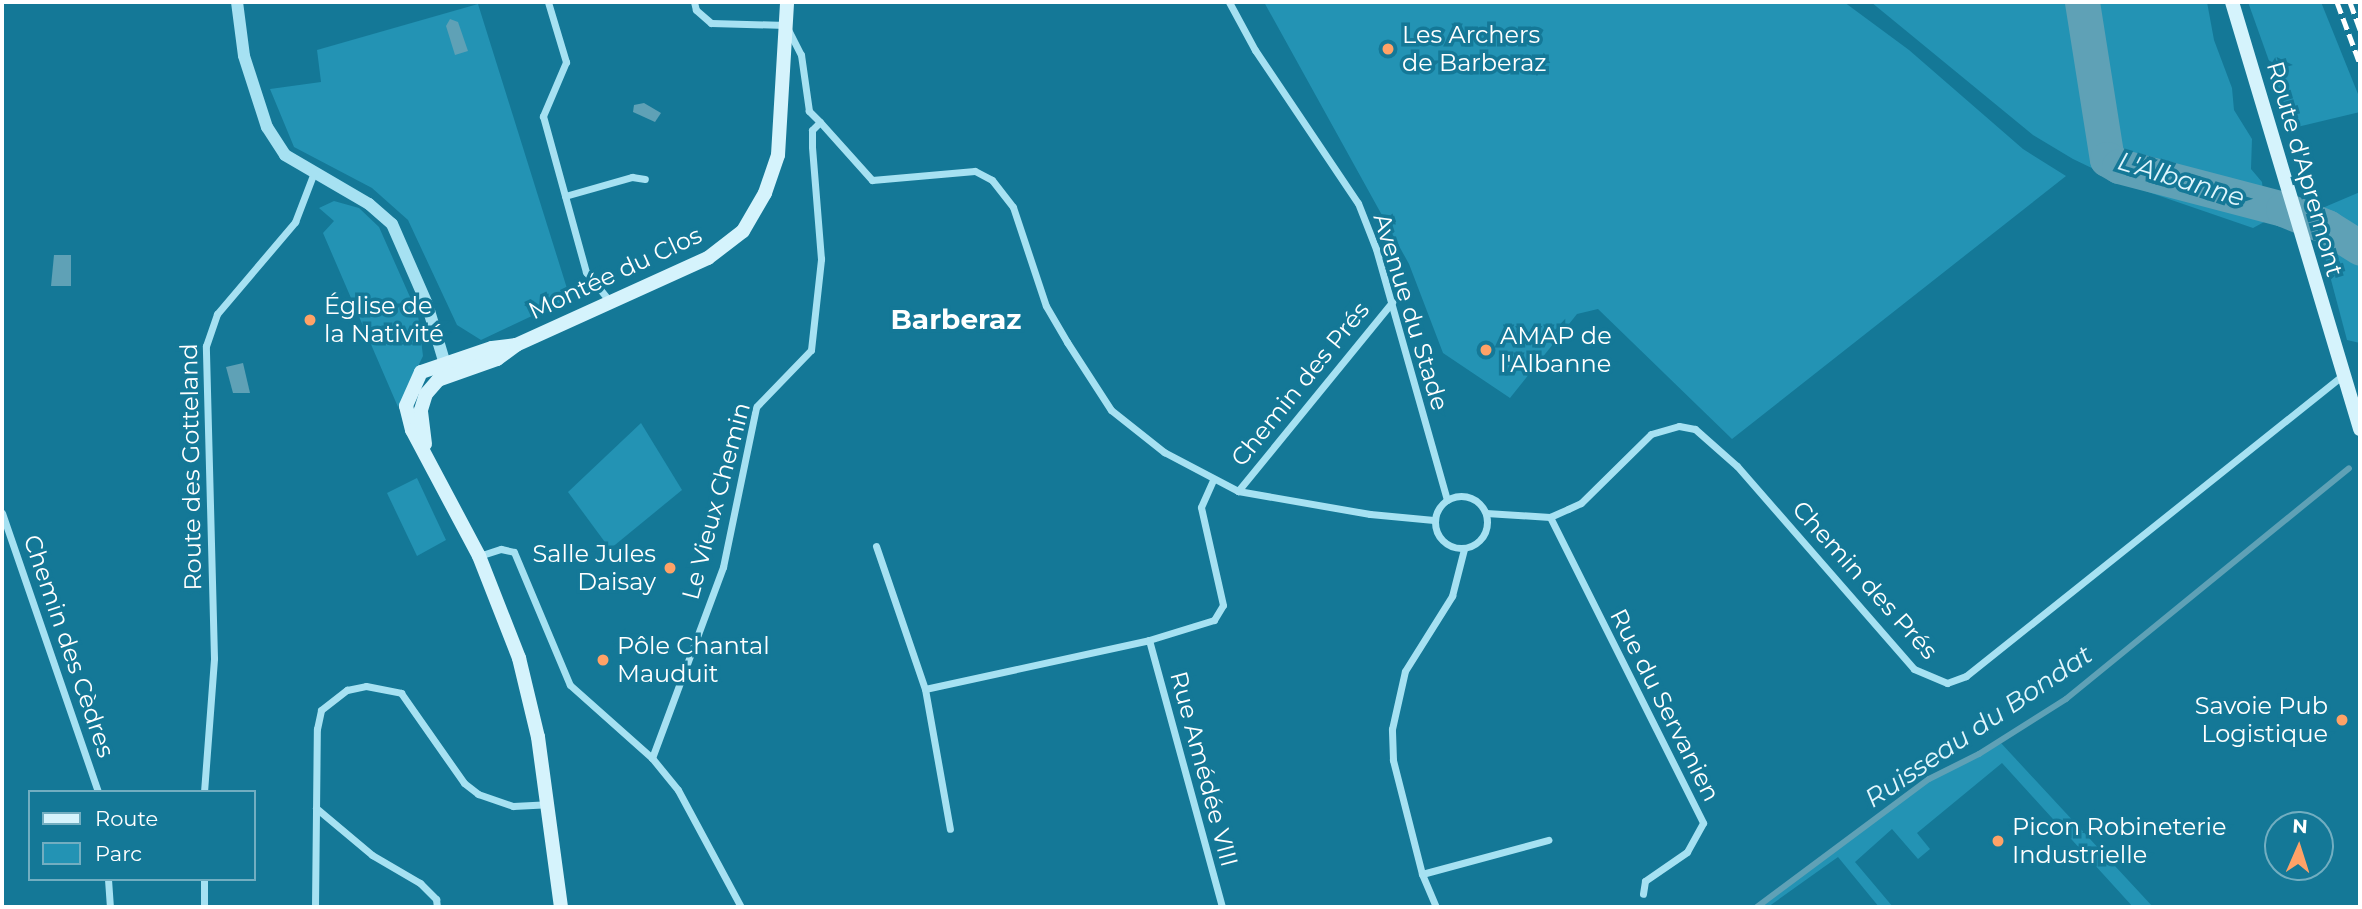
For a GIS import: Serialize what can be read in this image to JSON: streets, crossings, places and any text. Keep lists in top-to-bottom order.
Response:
{
  "streets": {
    "main road": ["Route d'Apremont", "Montée du Clos"],
    "street": [
      "Avenue du Stade",
      "Chemin des Prés",
      "Route des Gotteland",
      "Le Vieux Chemin",
      "Chemin des Cèdres",
      "Rue du Servanien",
      "Rue Amédée VIII"
    ]
  },
  "crossings": [
    ["Route d'Apremont", "Chemin des Prés"],
    ["Avenue du Stade", "Chemin des Prés"],
    ["Chemin des Prés", "Le Vieux Chemin"],
    ["Chemin des Prés", "Rue du Servanien"]
  ],
  "districts": ["Barberaz"],
  "water": ["L'Albanne", "Ruisseau du Bondat"],
  "places": [
    "Les Archers de Barberaz",
    "Église de la Nativité",
    "AMAP de l'Albanne",
    "Salle Jules Daisay",
    "Pôle Chantal Mauduit",
    "Savoie Pub Logistique",
    "Picon Robineterie Industrielle"
  ],
  "legend": ["Route", "Parc"],
  "north": "top"
}
